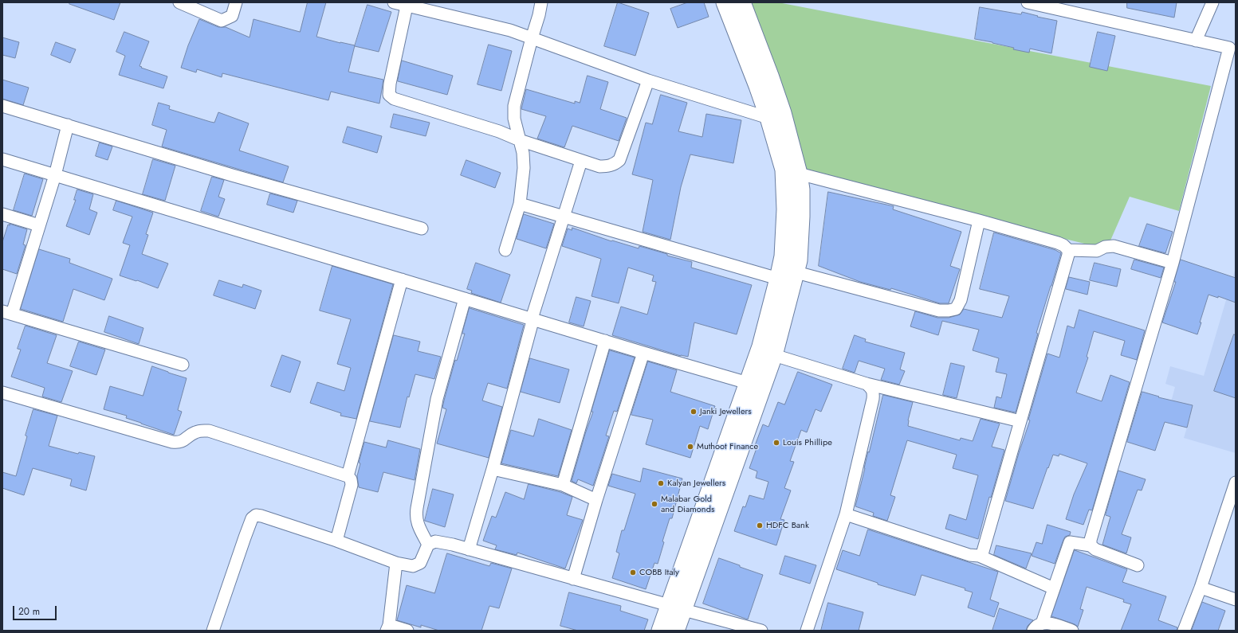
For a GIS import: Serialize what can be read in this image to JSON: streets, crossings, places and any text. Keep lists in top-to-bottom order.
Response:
{
  "places": [
    "Janki Jewellers",
    "Louis Phillipe",
    "Muthoot Finance",
    "Kalyan Jewellers",
    "Malabar Gold and Diamonds",
    "HDFC Bank",
    "COBB Italy"
  ],
  "scale_bar": "20 m"
}
